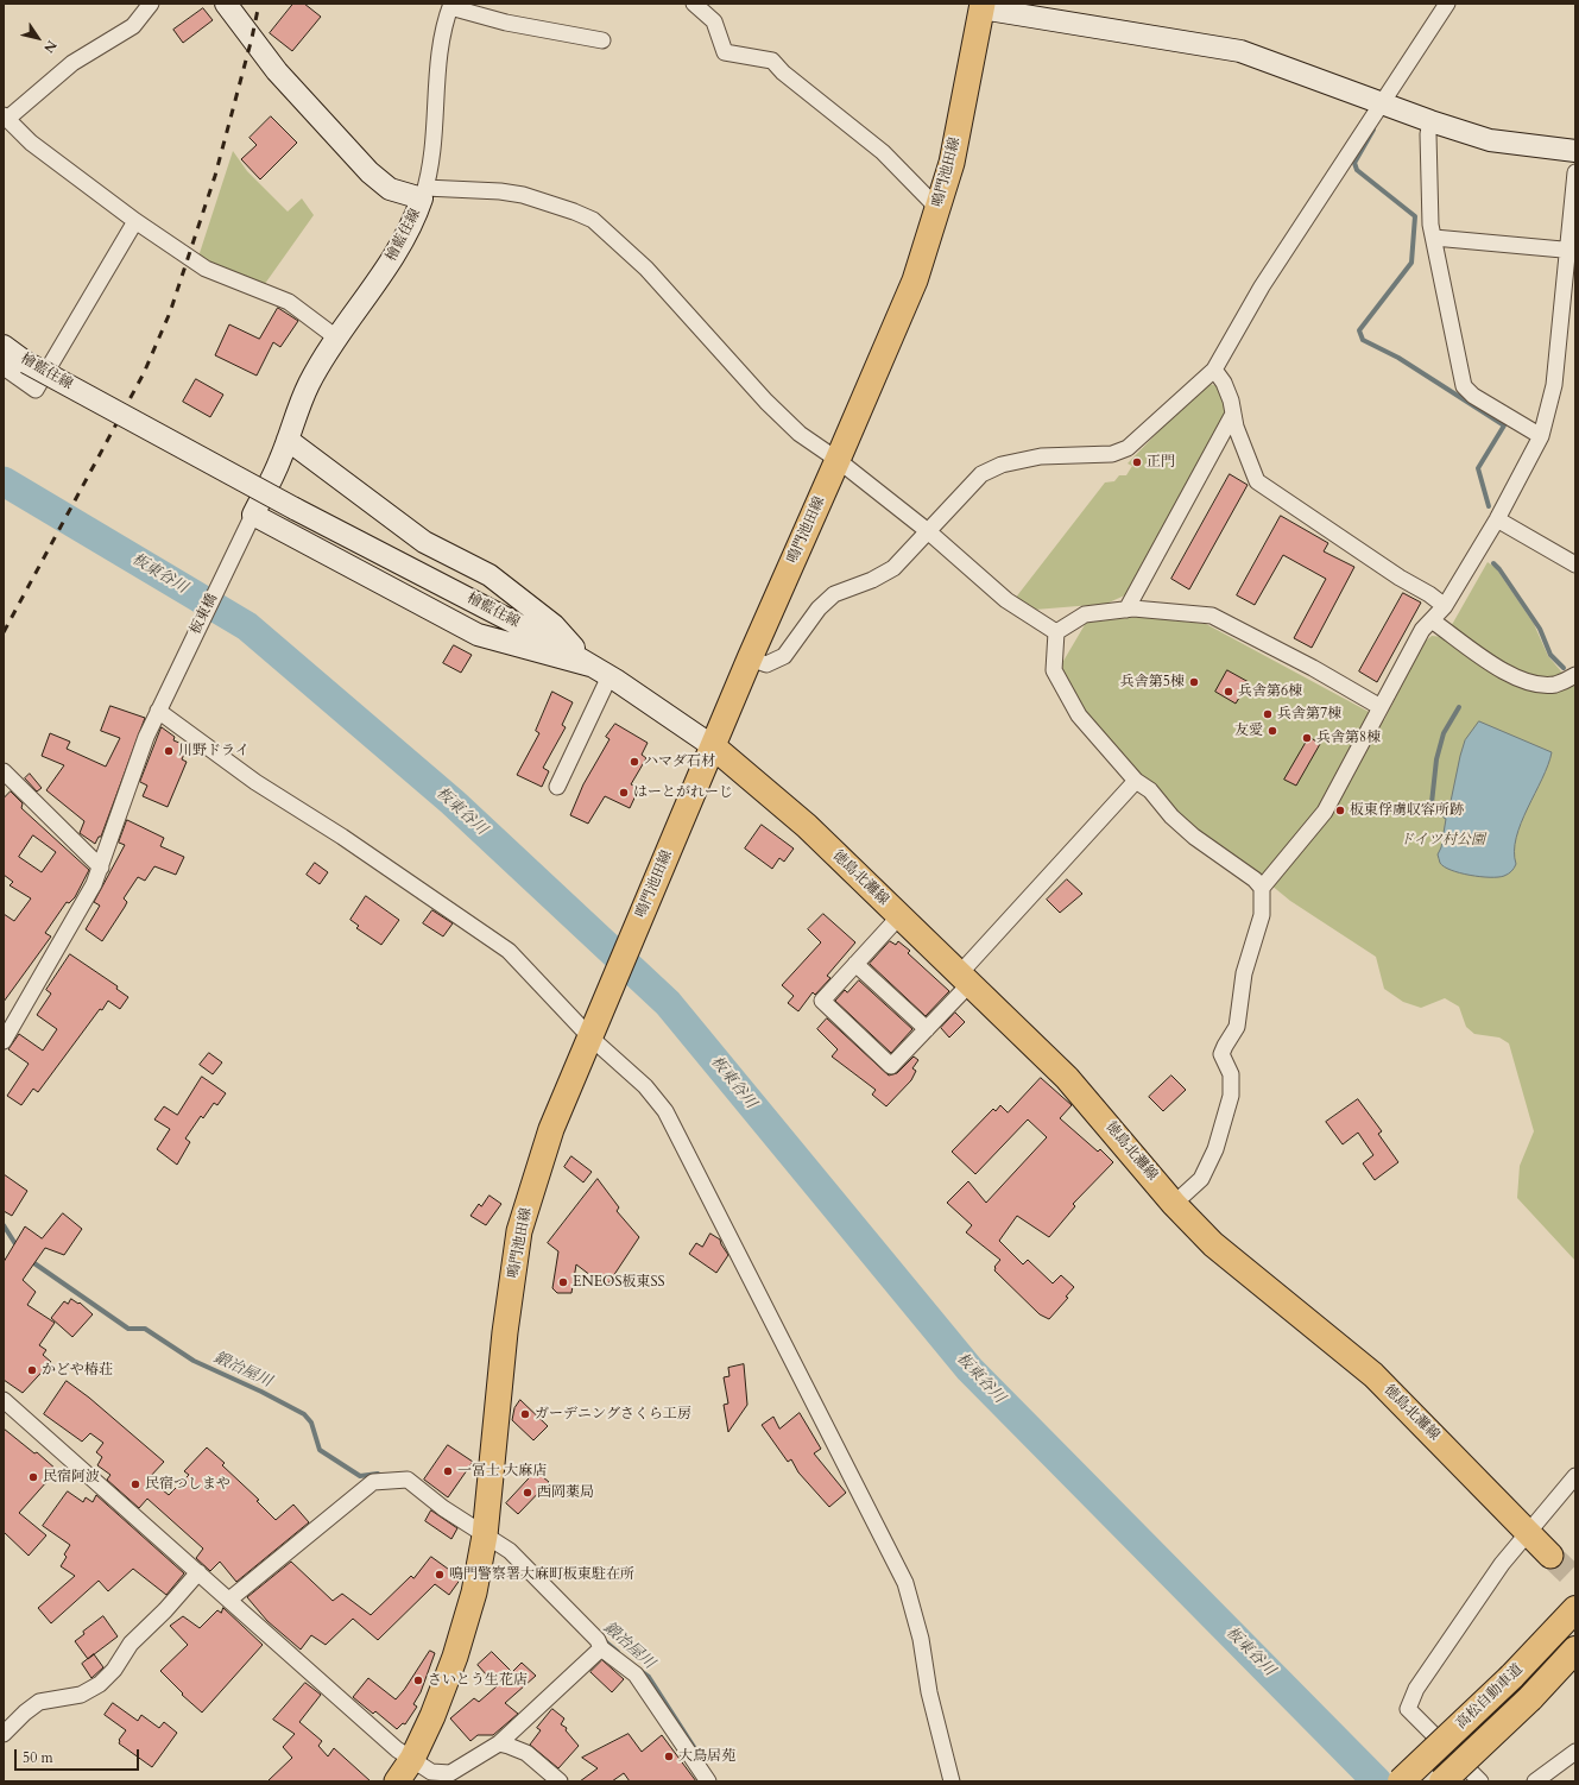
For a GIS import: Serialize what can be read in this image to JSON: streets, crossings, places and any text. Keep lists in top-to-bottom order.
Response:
{
  "streets": {
    "highway": ["高松自動車道"],
    "main road": ["鳴門池田線", "檜藍住線", "徳島北灘線"],
    "street": ["板東橋"]
  },
  "crossings": [
    ["鳴門池田線", "檜藍住線"],
    ["鳴門池田線", "徳島北灘線"],
    ["檜藍住線", "板東橋"],
    ["檜藍住線", "徳島北灘線"]
  ],
  "water": ["板東谷川", "鍛冶屋川"],
  "parks": ["ドイツ村公園"],
  "places": [
    "正門",
    "兵舎第5棟",
    "兵舎第6棟",
    "兵舎第7棟",
    "友愛",
    "兵舎第8棟",
    "川野ドライ",
    "ハマダ石材",
    "はーとがれーじ",
    "板東俘虜収容所跡",
    "ENEOS板東SS",
    "かどや椿荘",
    "ガーデニングさくら工房",
    "一冨士 大麻店",
    "民宿阿波",
    "民宿つしまや",
    "西岡薬局",
    "鳴門警察署大麻町板東駐在所",
    "さいとう生花店",
    "大鳥居苑"
  ],
  "scale_bar": "50 m",
  "north": "bottom right"
}
